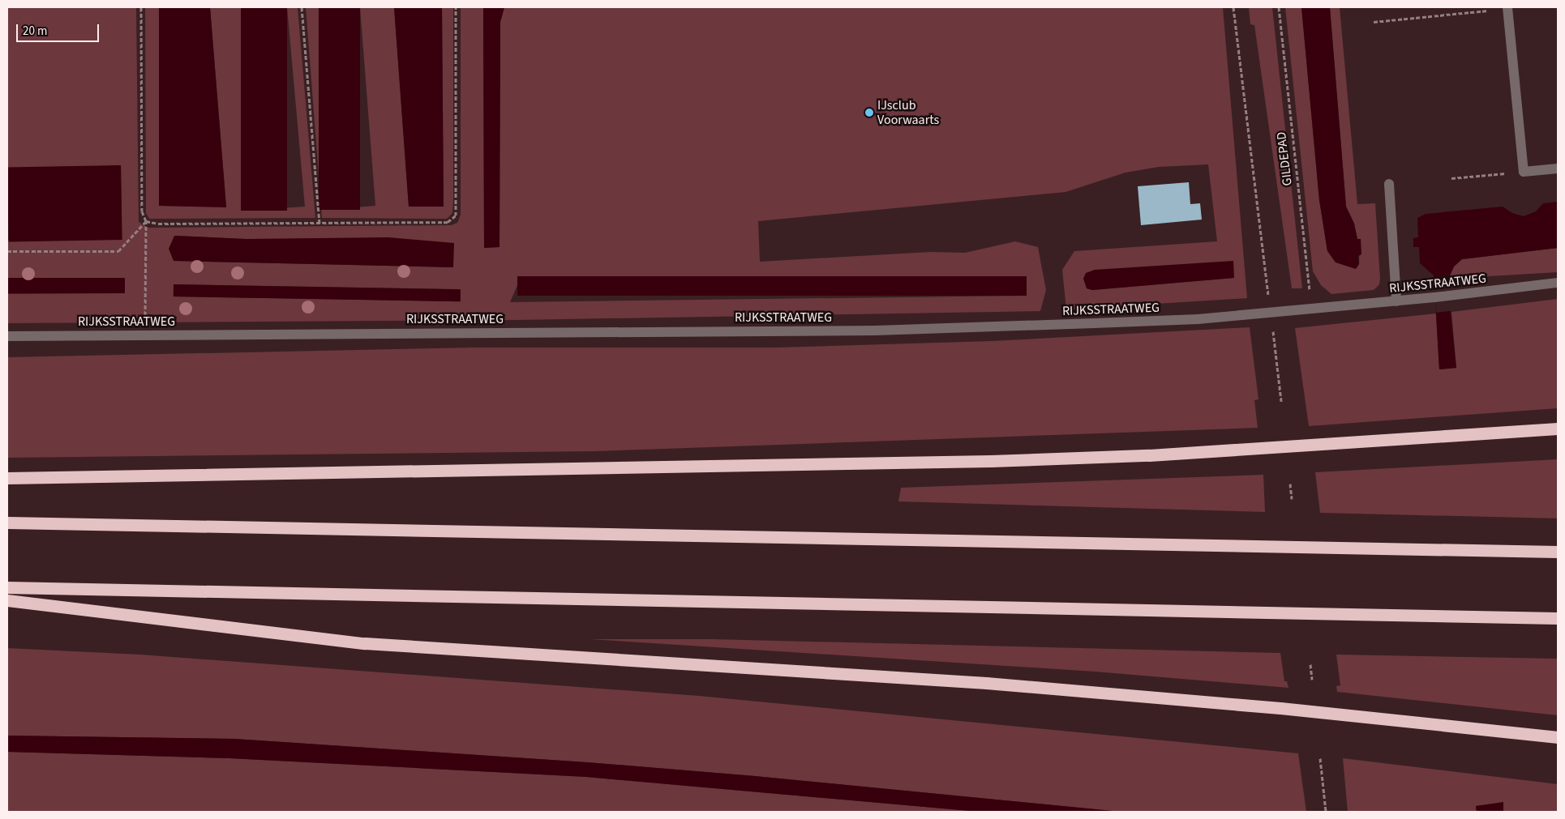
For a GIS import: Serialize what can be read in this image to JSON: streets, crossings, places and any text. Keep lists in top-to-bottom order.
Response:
{
  "streets": {
    "street": ["RIJKSSTRAATWEG"],
    "path": ["GILDEPAD"]
  },
  "crossings": [
    ["GILDEPAD", "RIJKSSTRAATWEG"]
  ],
  "places": ["IJsclub Voorwaarts"],
  "scale_bar": "20 m"
}
